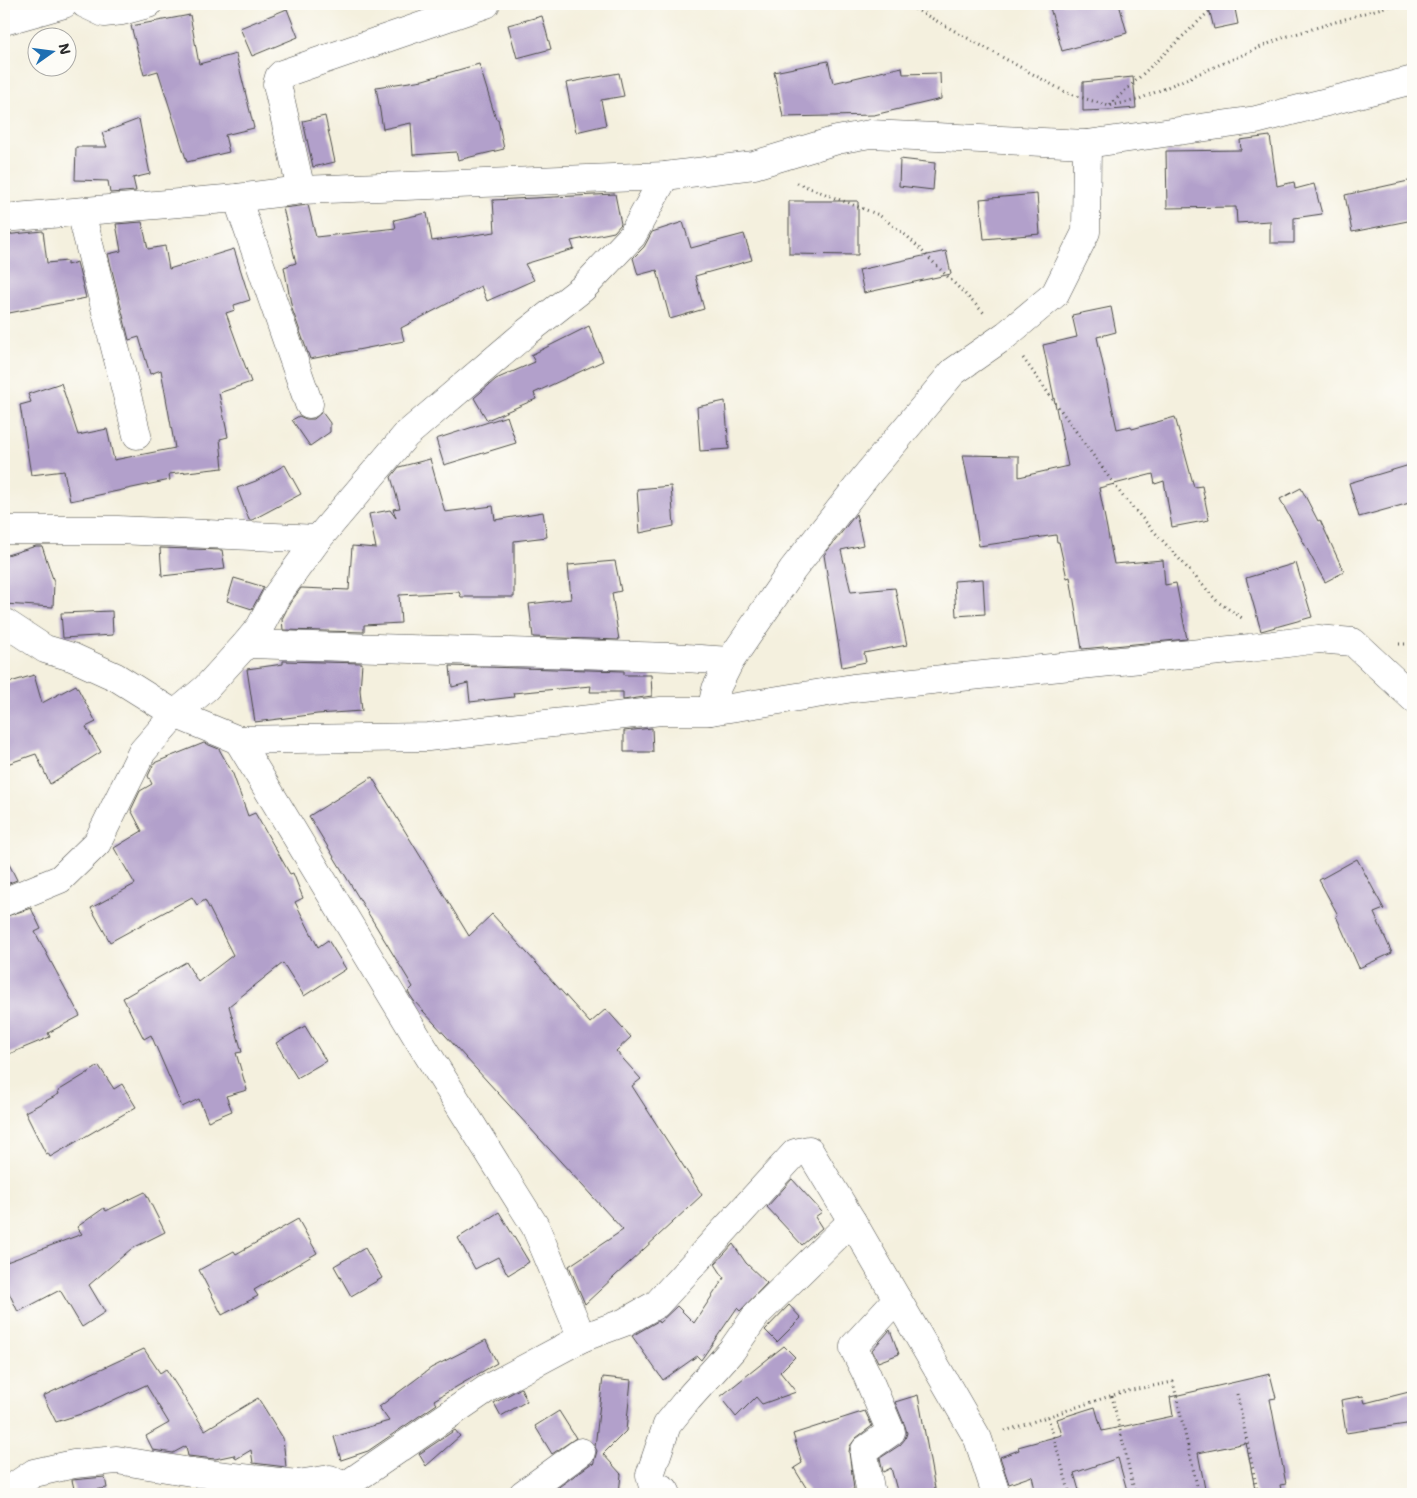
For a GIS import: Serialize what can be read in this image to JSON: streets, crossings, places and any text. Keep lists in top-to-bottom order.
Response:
{
  "north": "right"
}
